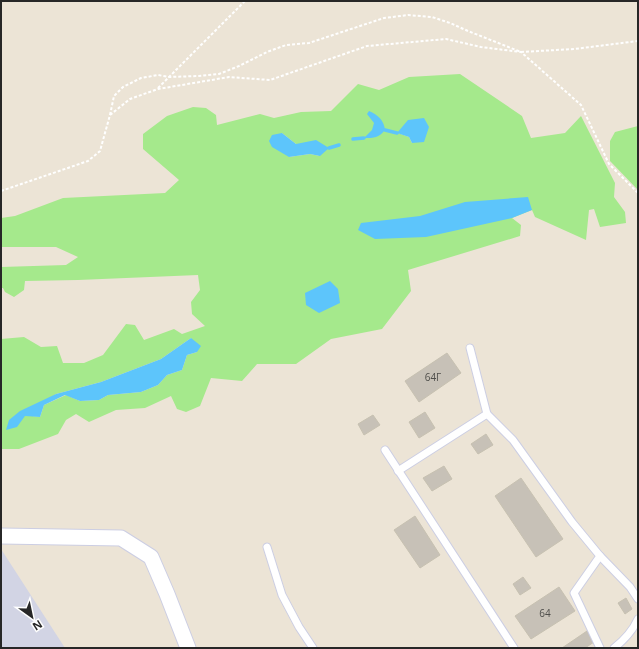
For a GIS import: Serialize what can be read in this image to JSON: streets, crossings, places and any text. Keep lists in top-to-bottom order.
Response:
{
  "house_numbers": ["64Г", "64"],
  "north": "bottom right"
}
